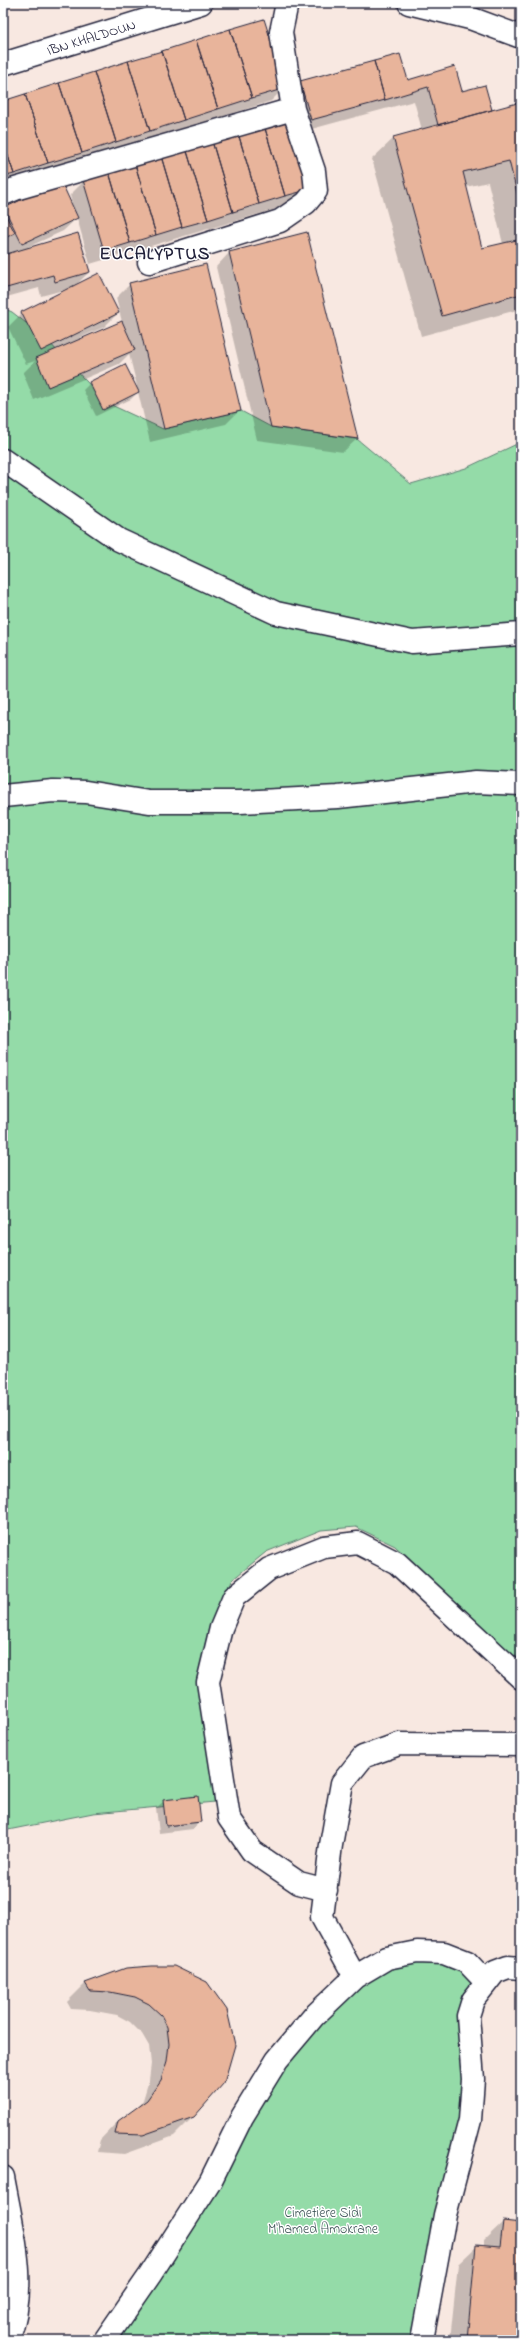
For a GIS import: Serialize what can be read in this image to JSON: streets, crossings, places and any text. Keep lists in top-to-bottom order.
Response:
{
  "streets": {
    "street": ["IBN KHALDOUN"]
  },
  "districts": ["EUCALYPTUS"],
  "parks": ["Cimetière Sidi M'hamed Amokrane"]
}
